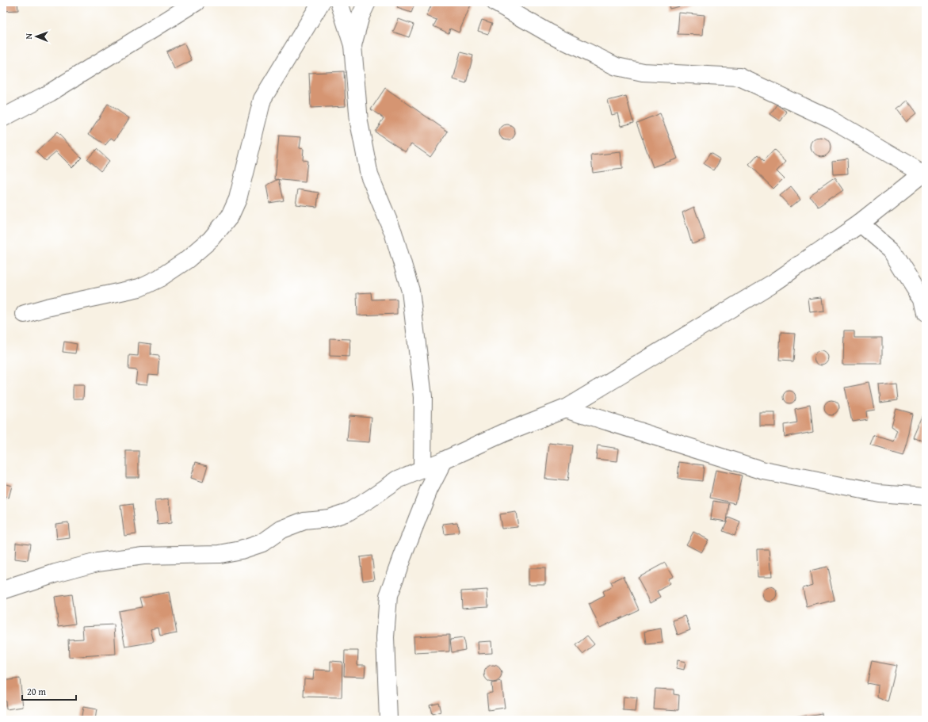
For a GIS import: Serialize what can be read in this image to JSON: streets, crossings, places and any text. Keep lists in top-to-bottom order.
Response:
{
  "scale_bar": "20 m",
  "north": "left"
}
